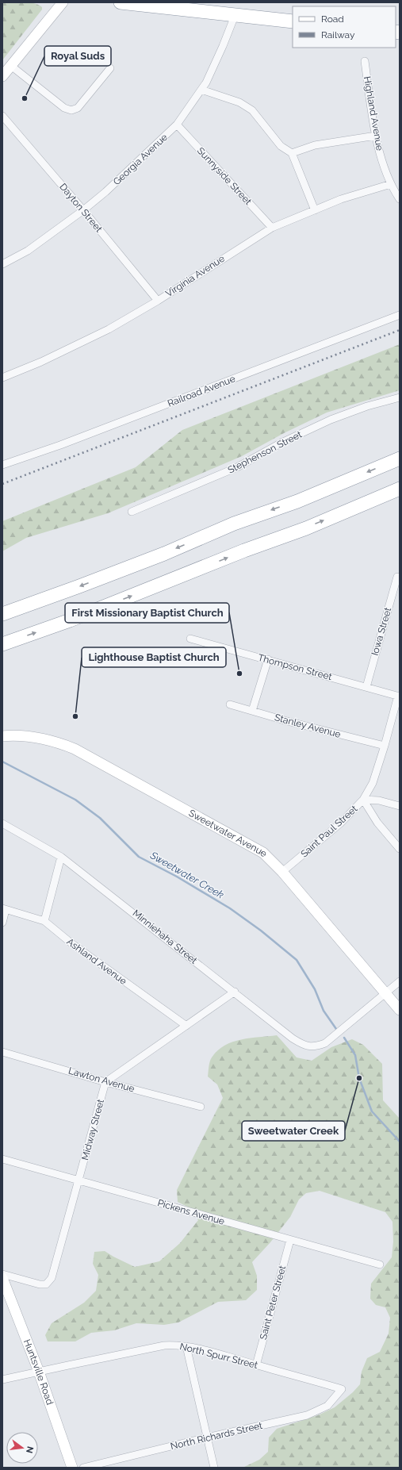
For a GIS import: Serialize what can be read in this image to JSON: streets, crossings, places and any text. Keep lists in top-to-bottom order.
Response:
{
  "streets": {
    "street": [
      "Highland Avenue",
      "Georgia Avenue",
      "Sunnyside Street",
      "Dayton Street",
      "Virginia Avenue",
      "Railroad Avenue",
      "Stephenson Street",
      "Iowa Street",
      "Thompson Street",
      "Stanley Avenue",
      "Saint Paul Street",
      "Sweetwater Avenue",
      "Minniehaha Street",
      "Ashland Avenue",
      "Lawton Avenue",
      "Midway Street",
      "Pickens Avenue",
      "Saint Peter Street",
      "North Spurr Street",
      "Huntsville Road",
      "North Richards Street"
    ]
  },
  "crossings": [
    ["Highland Avenue", "Virginia Avenue"],
    ["Georgia Avenue", "Sunnyside Street"],
    ["Georgia Avenue", "Dayton Street"],
    ["Sunnyside Street", "Virginia Avenue"],
    ["Dayton Street", "Virginia Avenue"],
    ["Iowa Street", "Thompson Street"],
    ["Thompson Street", "Saint Paul Street"],
    ["Stanley Avenue", "Saint Paul Street"],
    ["Saint Paul Street", "Sweetwater Avenue"],
    ["Sweetwater Avenue", "Minniehaha Street"],
    ["Lawton Avenue", "Midway Street"],
    ["Midway Street", "Pickens Avenue"],
    ["Pickens Avenue", "Saint Peter Street"],
    ["Saint Peter Street", "North Spurr Street"],
    ["North Spurr Street", "Huntsville Road"],
    ["North Spurr Street", "North Richards Street"]
  ],
  "water": ["Sweetwater Creek"],
  "places": [
    "Royal Suds",
    "First Missionary Baptist Church",
    "Lighthouse Baptist Church",
    "Sweetwater Creek"
  ],
  "legend": ["Road", "Railway"],
  "north": "right"
}
